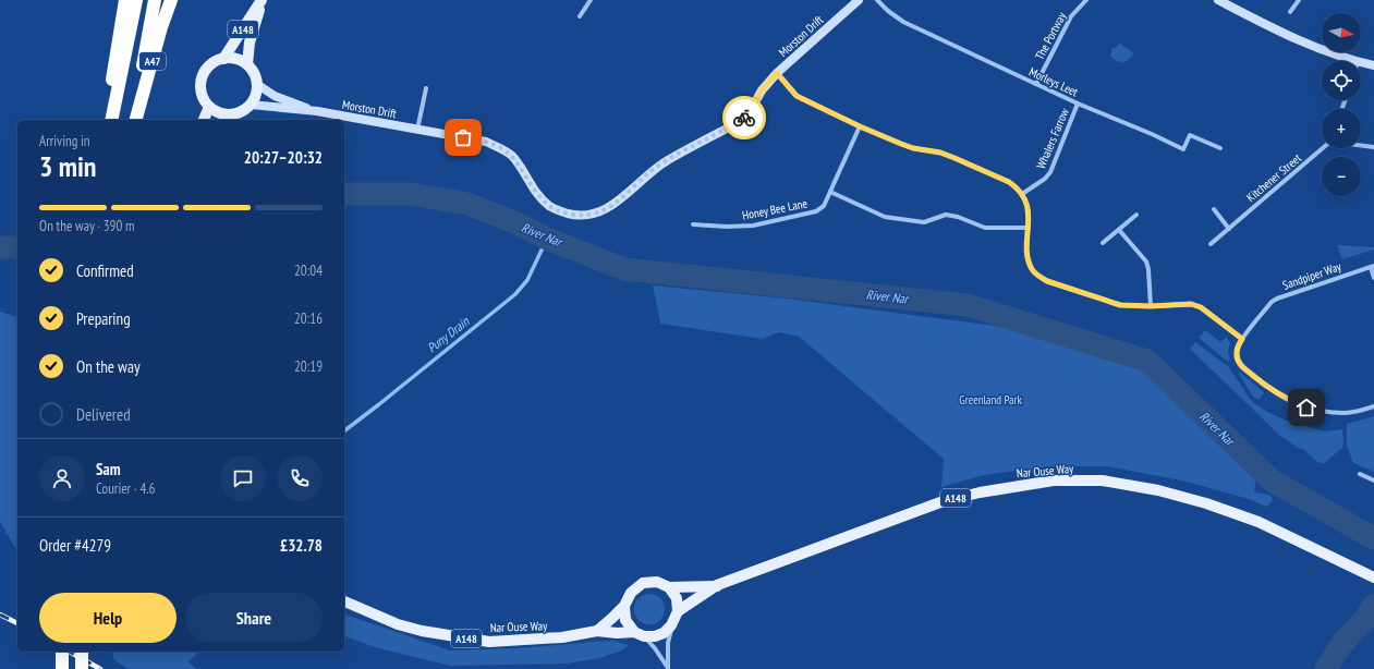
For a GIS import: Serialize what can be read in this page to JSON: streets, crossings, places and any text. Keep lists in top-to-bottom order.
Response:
{
  "streets": {
    "highway": ["A47"],
    "main road": ["A148", "Nar Ouse Way"],
    "street": [
      "Morston Drift",
      "The Portway",
      "Morleys Leet",
      "Whalers Farrow",
      "Kitchener Street",
      "Honey Bee Lane",
      "Sandpiper Way"
    ]
  },
  "crossings": [
    ["A148", "Morston Drift"],
    ["The Portway", "Morleys Leet"],
    ["Morleys Leet", "Whalers Farrow"]
  ],
  "water": ["River Nar", "Puny Drain"],
  "parks": ["Greenland Park"],
  "north": "right",
  "page": {
    "map_buttons": ["+", "−"],
    "heading": ["3 min", "Arriving in", "20:27–20:32"],
    "panel": [
      "Sam",
      "Courier · 4.6",
      "Order #4279",
      "£32.78"
    ],
    "bar": "On the way · 390 m",
    "list": [
      ["Confirmed", "20:04"],
      ["Preparing", "20:16"],
      ["On the way", "20:19"],
      "Delivered"
    ],
    "buttons": ["Help", "Share"]
  }
}
